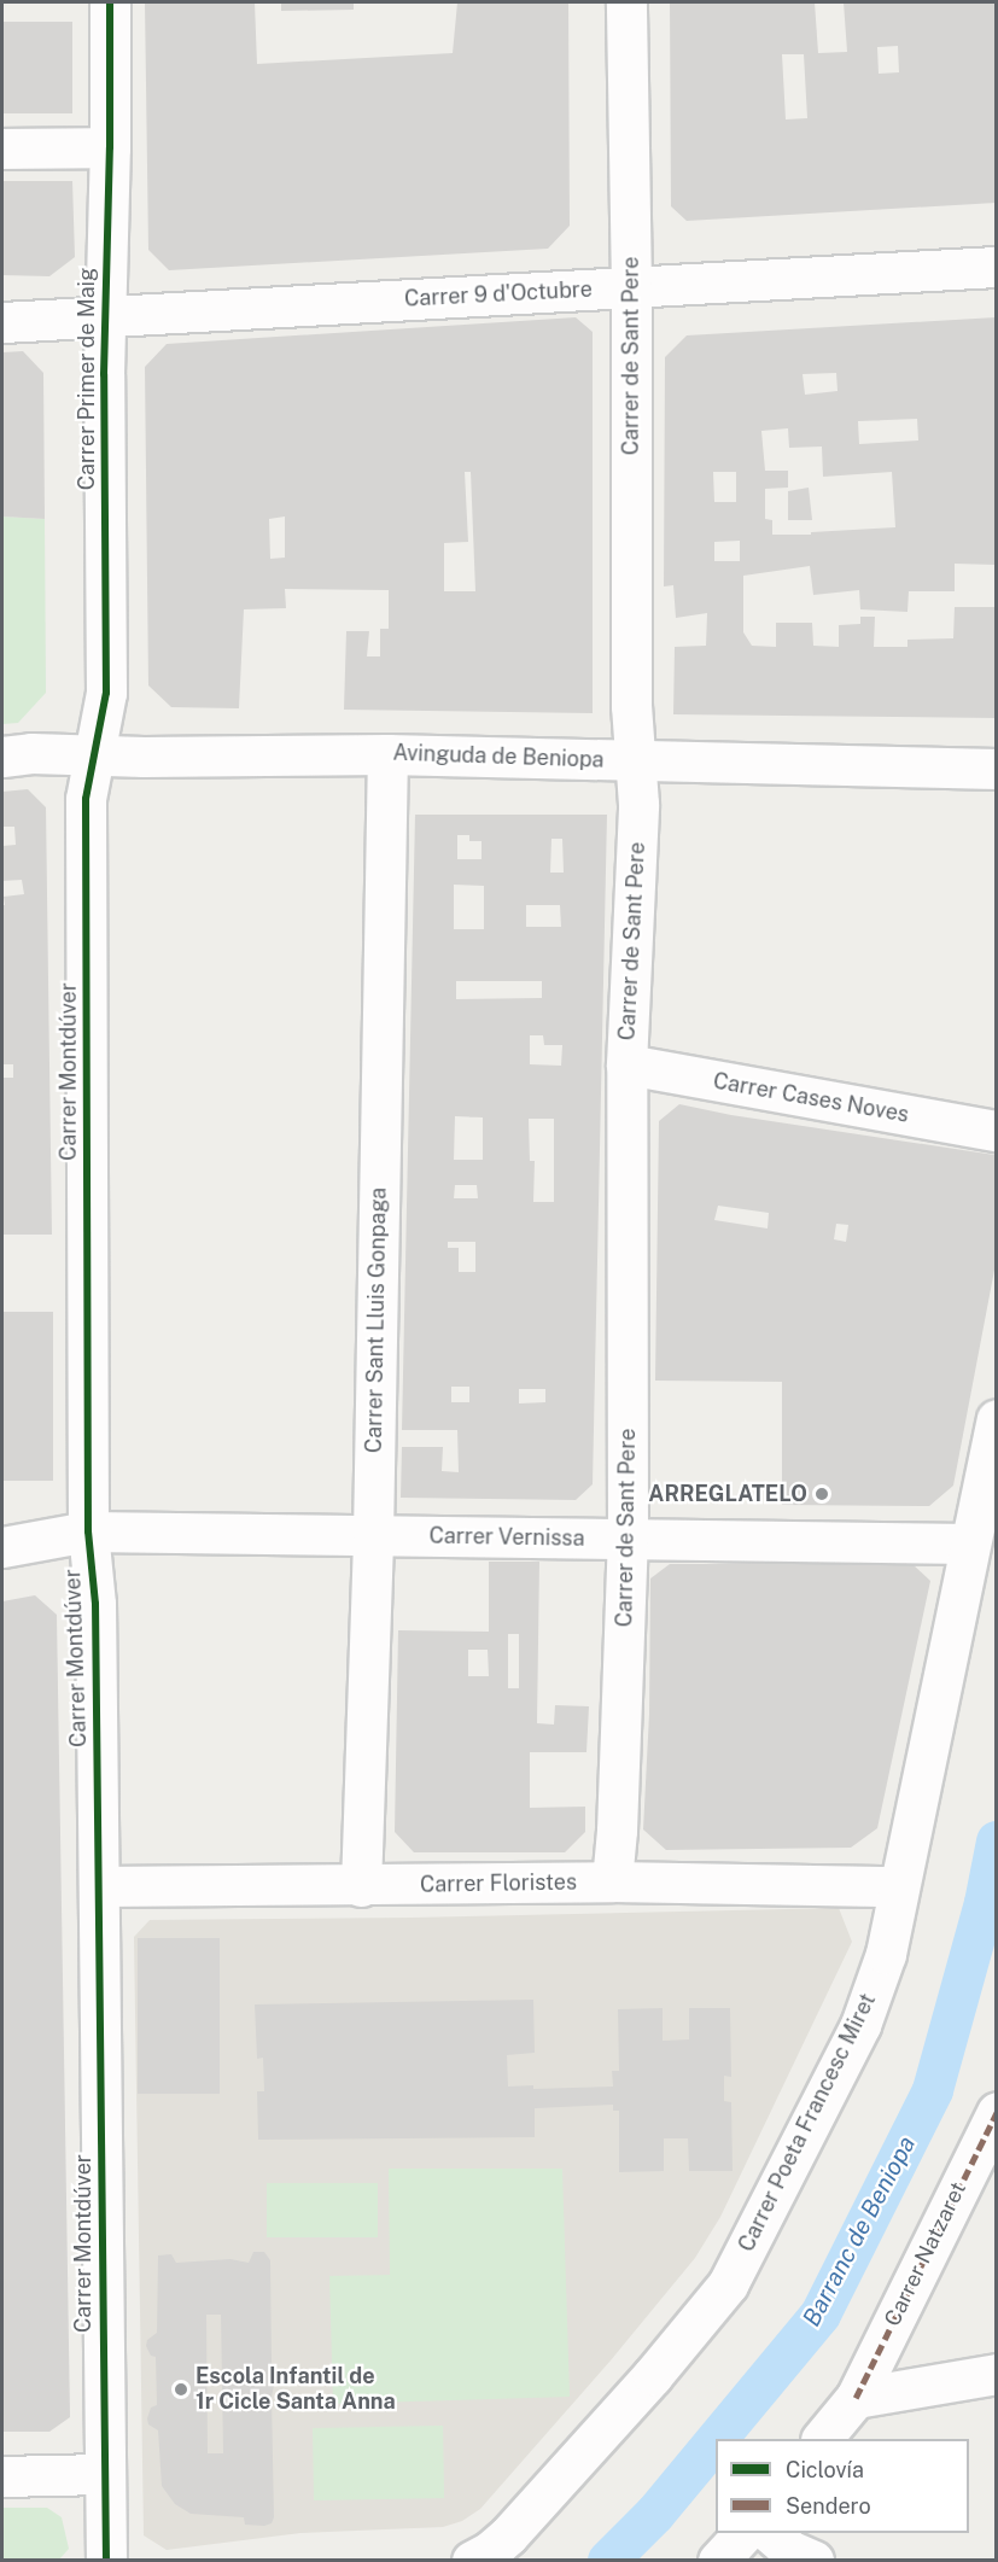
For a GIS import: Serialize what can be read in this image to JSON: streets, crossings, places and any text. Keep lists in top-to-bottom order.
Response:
{
  "streets": {
    "street": [
      "Carrer 9 d'Octubre",
      "Carrer de Sant Pere",
      "Carrer Primer de Maig",
      "Avinguda de Beniopa",
      "Carrer Montdúver",
      "Carrer Cases Noves",
      "Carrer Sant Lluis Gonpaga",
      "Carrer Vernissa",
      "Carrer Floristes",
      "Carrer Poeta Francesc Miret",
      "Carrer Natzaret"
    ]
  },
  "crossings": [
    ["Carrer 9 d'Octubre", "Carrer de Sant Pere"],
    ["Carrer 9 d'Octubre", "Carrer Primer de Maig"],
    ["Carrer de Sant Pere", "Avinguda de Beniopa"],
    ["Carrer de Sant Pere", "Carrer Cases Noves"],
    ["Carrer de Sant Pere", "Carrer Vernissa"],
    ["Carrer de Sant Pere", "Carrer Floristes"],
    ["Carrer Primer de Maig", "Avinguda de Beniopa"],
    ["Carrer Primer de Maig", "Carrer Montdúver"],
    ["Avinguda de Beniopa", "Carrer Montdúver"],
    ["Avinguda de Beniopa", "Carrer Sant Lluis Gonpaga"],
    ["Carrer Montdúver", "Carrer Vernissa"],
    ["Carrer Montdúver", "Carrer Floristes"],
    ["Carrer Sant Lluis Gonpaga", "Carrer Vernissa"],
    ["Carrer Sant Lluis Gonpaga", "Carrer Floristes"],
    ["Carrer Vernissa", "Carrer Poeta Francesc Miret"],
    ["Carrer Floristes", "Carrer Poeta Francesc Miret"]
  ],
  "water": ["Barranc de Beniopa"],
  "places": ["ARREGLATELO", "Escola Infantil de 1r Cicle Santa Anna"],
  "legend": ["Ciclovía", "Sendero"]
}
